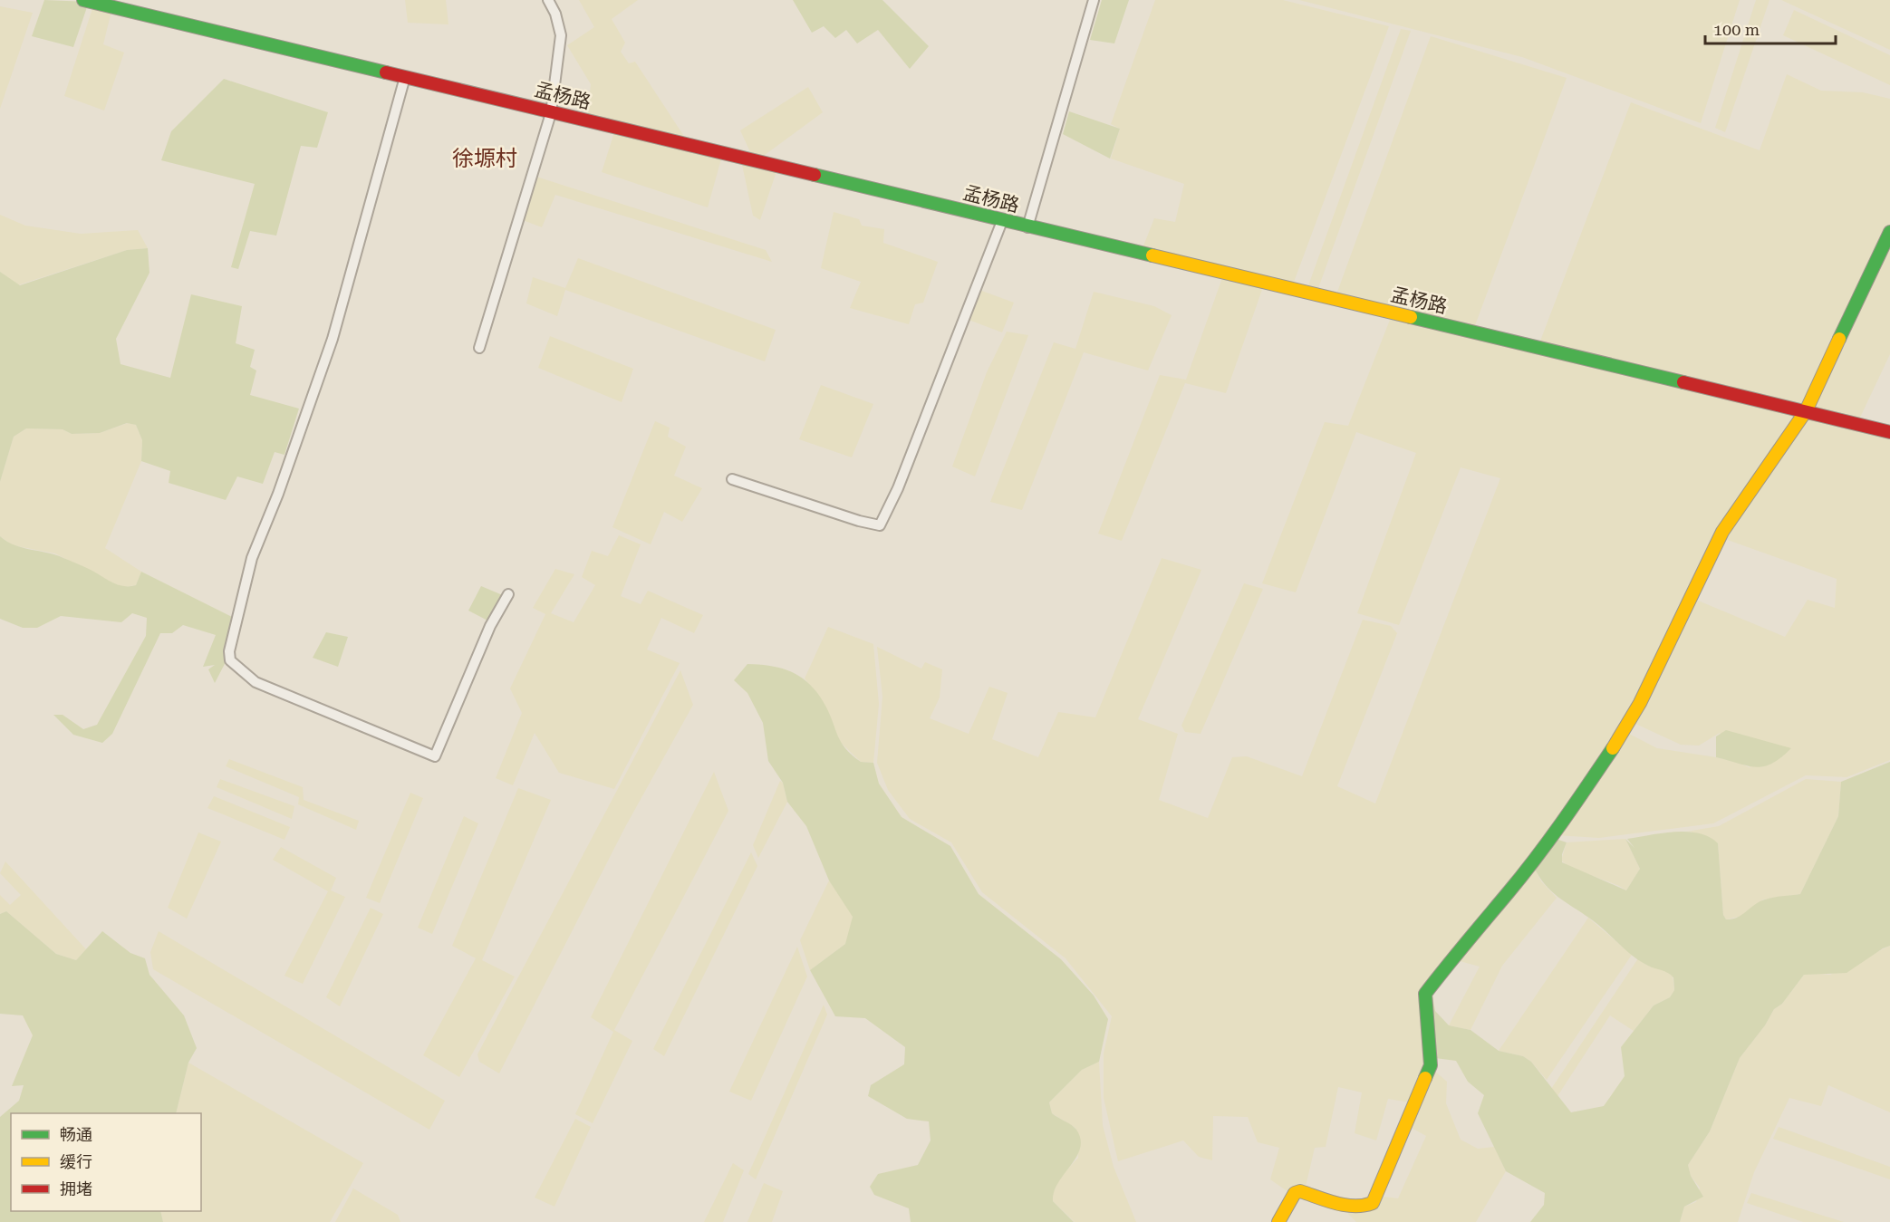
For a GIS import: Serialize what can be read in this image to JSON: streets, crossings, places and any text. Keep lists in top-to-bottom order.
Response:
{
  "streets": {
    "street": ["孟杨路"]
  },
  "districts": ["徐塬村"],
  "legend": ["畅通", "缓行", "拥堵"],
  "scale_bar": "100 m"
}
